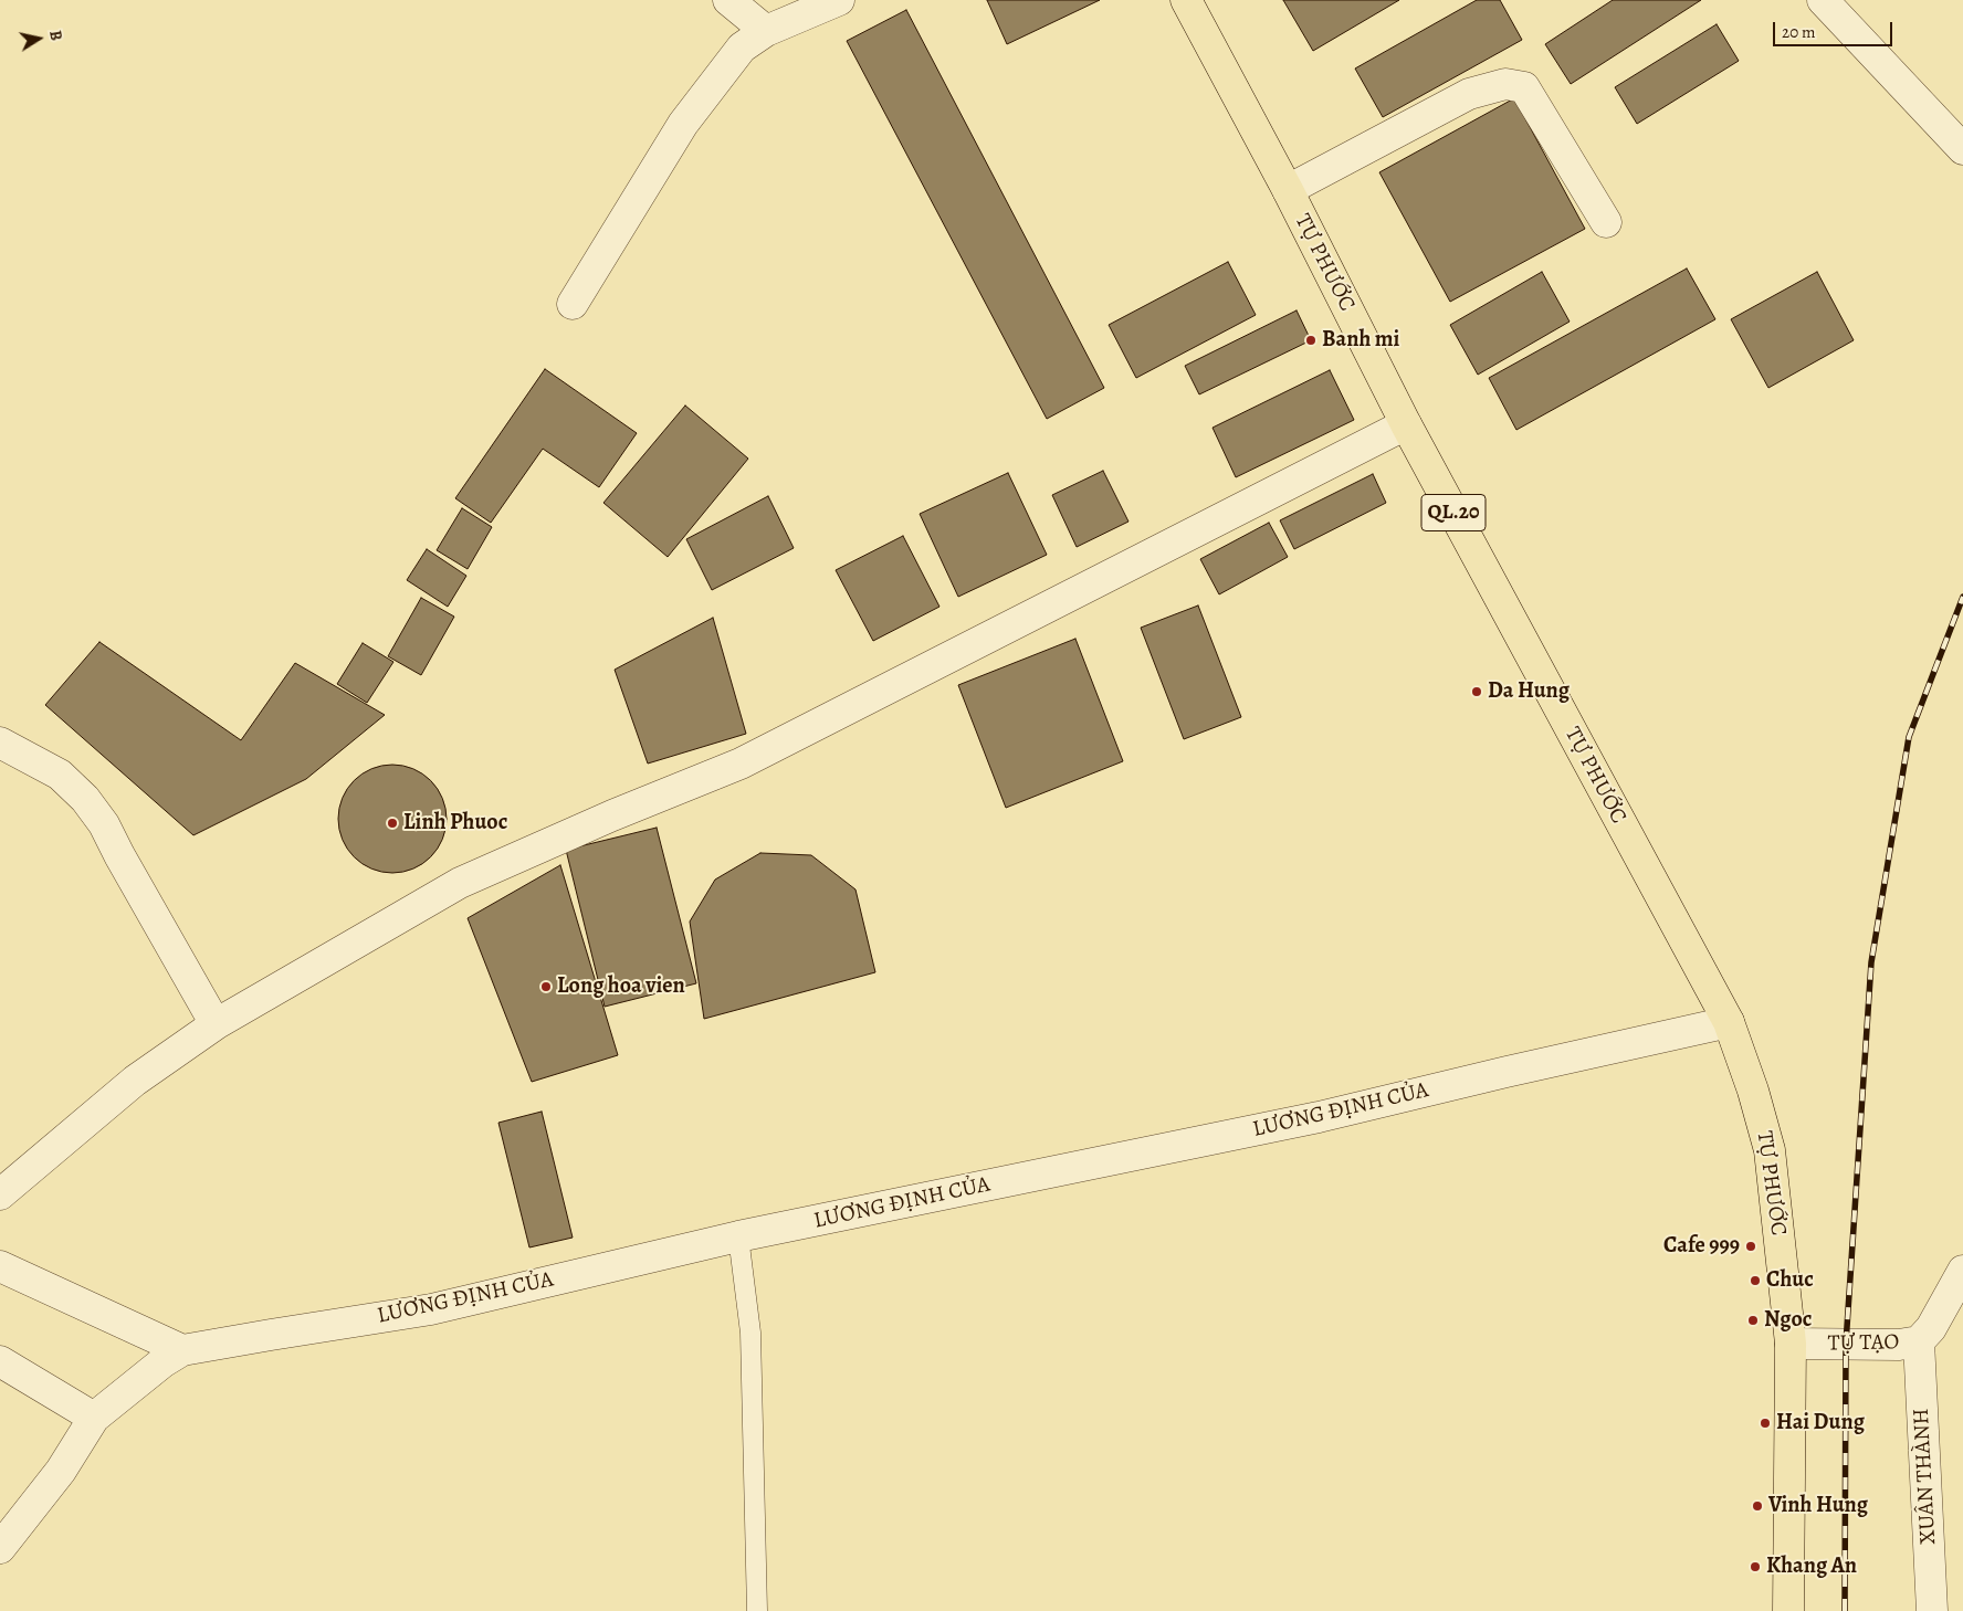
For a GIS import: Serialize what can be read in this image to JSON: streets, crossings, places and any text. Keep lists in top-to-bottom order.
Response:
{
  "streets": {
    "highway": ["TỰ PHƯỚC", "QL.20"],
    "street": ["LƯƠNG ĐỊNH CỦA", "TỰ TẠO", "XUÂN THÀNH"]
  },
  "crossings": [
    ["TỰ PHƯỚC", "LƯƠNG ĐỊNH CỦA"],
    ["TỰ PHƯỚC", "TỰ TẠO"],
    ["TỰ TẠO", "XUÂN THÀNH"]
  ],
  "places": [
    "Banh mi",
    "Da Hung",
    "Linh Phuoc",
    "Long hoa vien",
    "Cafe 999",
    "Chuc",
    "Ngoc",
    "Hai Dung",
    "Vinh Hung",
    "Khang An"
  ],
  "scale_bar": "20 m",
  "north": "right"
}
